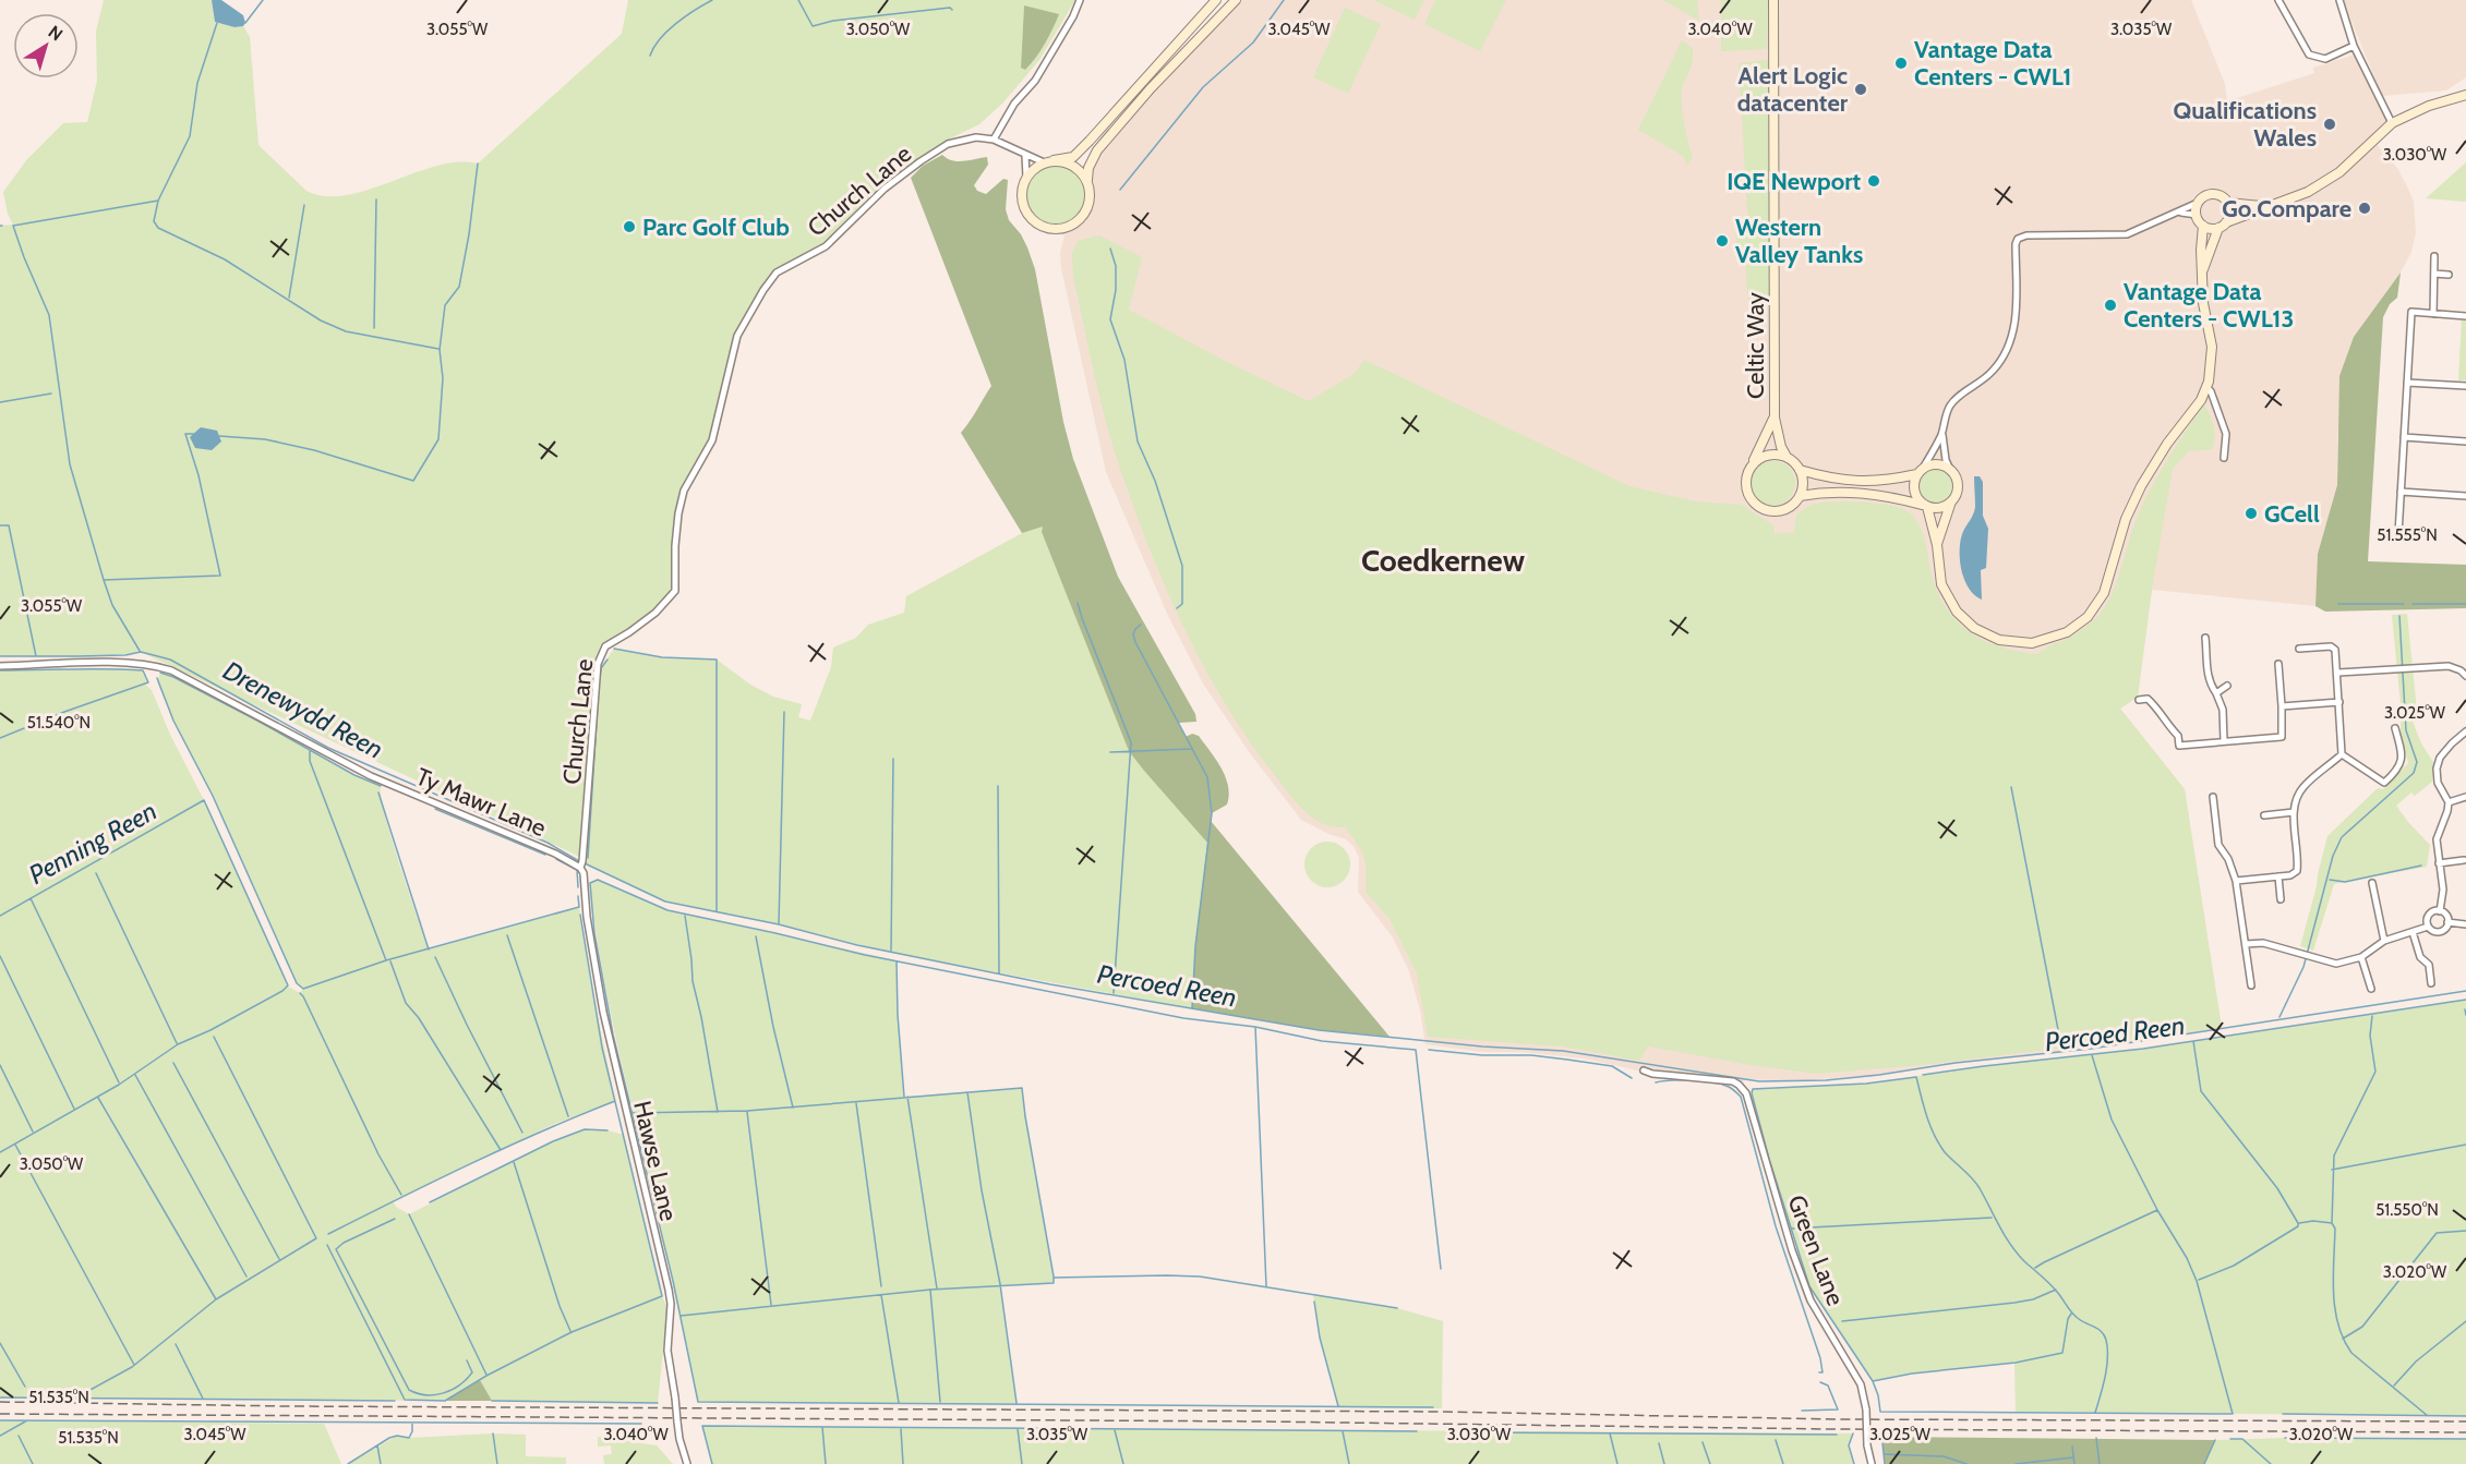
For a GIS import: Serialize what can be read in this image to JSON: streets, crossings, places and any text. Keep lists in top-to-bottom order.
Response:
{
  "streets": {
    "street": [
      "Church Lane",
      "Celtic Way",
      "Ty Mawr Lane",
      "Hawse Lane",
      "Green Lane"
    ]
  },
  "crossings": [
    ["Church Lane", "Ty Mawr Lane"],
    ["Church Lane", "Hawse Lane"],
    ["Ty Mawr Lane", "Hawse Lane"]
  ],
  "districts": ["Coedkernew"],
  "water": ["Drenewydd Reen", "Penning Reen", "Percoed Reen"],
  "places": [
    "Vantage Data Centers - CWL1",
    "Alert Logic datacenter",
    "Qualifications Wales",
    "IQE Newport",
    "Go.Compare",
    "Parc Golf Club",
    "Western Valley Tanks",
    "Vantage Data Centers - CWL13",
    "GCell"
  ],
  "north": "top right",
  "coordinates": [
    "3.055°W",
    "3.050°W",
    "3.045°W",
    "3.040°W",
    "3.035°W",
    "3.030°W",
    "51.555°N",
    "3.025°W",
    "51.540°N",
    "51.550°N",
    "3.020°W",
    "51.535°N"
  ]
}
